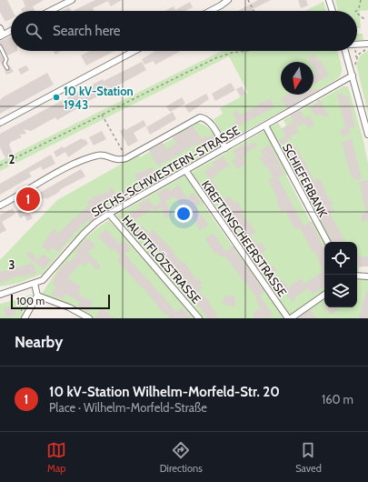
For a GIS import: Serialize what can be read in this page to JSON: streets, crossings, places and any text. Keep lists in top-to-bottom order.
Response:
{
  "streets": {
    "street": [
      "SECHS-SCHWESTERN-STRASSE",
      "SCHIEFERBANK",
      "KREFTENSCHEERSTRASSE",
      "HAUPTFLÖZSTRASSE"
    ]
  },
  "crossings": [
    ["SECHS-SCHWESTERN-STRASSE", "SCHIEFERBANK"],
    ["SECHS-SCHWESTERN-STRASSE", "KREFTENSCHEERSTRASSE"],
    ["SECHS-SCHWESTERN-STRASSE", "HAUPTFLÖZSTRASSE"]
  ],
  "places": ["10 kV-Station 1943"],
  "scale_bar": "100 m",
  "north": "bottom",
  "page": {
    "search": "Search here",
    "pins": "1",
    "scale": "100 m",
    "heading": "Nearby",
    "list": [
      {
        "mark": "1",
        "name": "10 kV-Station Wilhelm-Morfeld-Str. 20",
        "note": "Place · Wilhelm-Morfeld-Straße",
        "value": "160 m"
      }
    ],
    "nav": ["Map", "Directions", "Saved"]
  },
  "grid": {
    "rows": ["2", "3"]
  }
}
